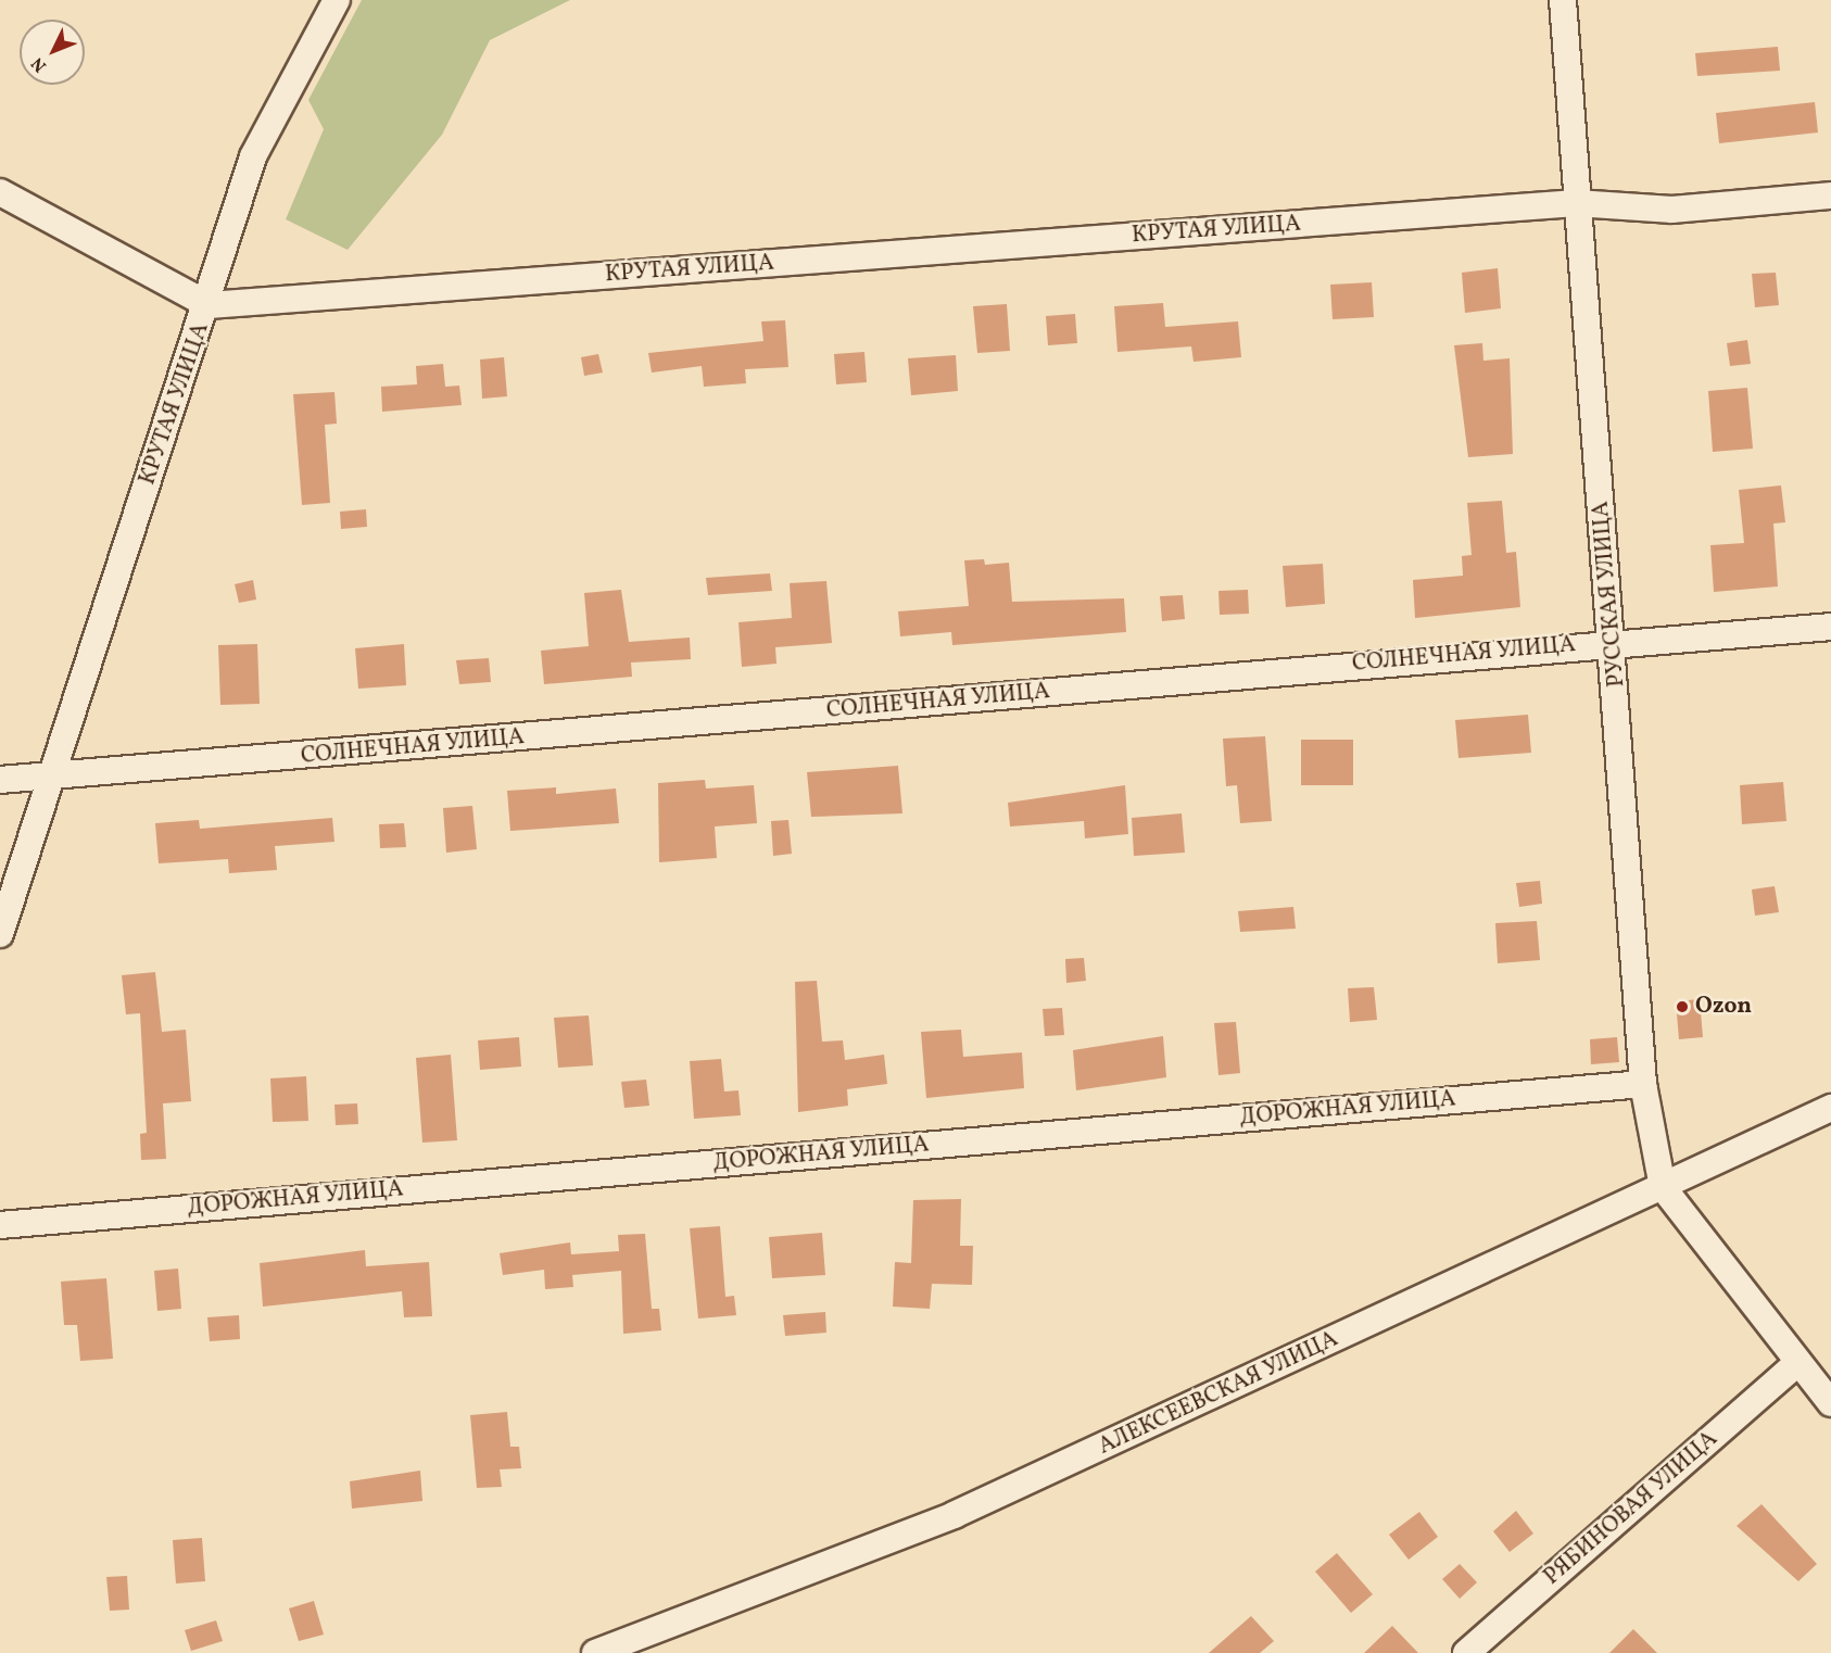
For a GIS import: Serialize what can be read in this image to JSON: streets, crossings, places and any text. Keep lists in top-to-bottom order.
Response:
{
  "streets": {
    "street": [
      "КРУТАЯ УЛИЦА",
      "РУССКАЯ УЛИЦА",
      "СОЛНЕЧНАЯ УЛИЦА",
      "ДОРОЖНАЯ УЛИЦА",
      "АЛЕКСЕЕВСКАЯ УЛИЦА",
      "РЯБИНОВАЯ УЛИЦА"
    ]
  },
  "crossings": [
    ["КРУТАЯ УЛИЦА", "РУССКАЯ УЛИЦА"],
    ["КРУТАЯ УЛИЦА", "СОЛНЕЧНАЯ УЛИЦА"],
    ["РУССКАЯ УЛИЦА", "СОЛНЕЧНАЯ УЛИЦА"],
    ["РУССКАЯ УЛИЦА", "ДОРОЖНАЯ УЛИЦА"],
    ["РУССКАЯ УЛИЦА", "АЛЕКСЕЕВСКАЯ УЛИЦА"]
  ],
  "places": ["Ozon"],
  "north": "bottom left"
}
